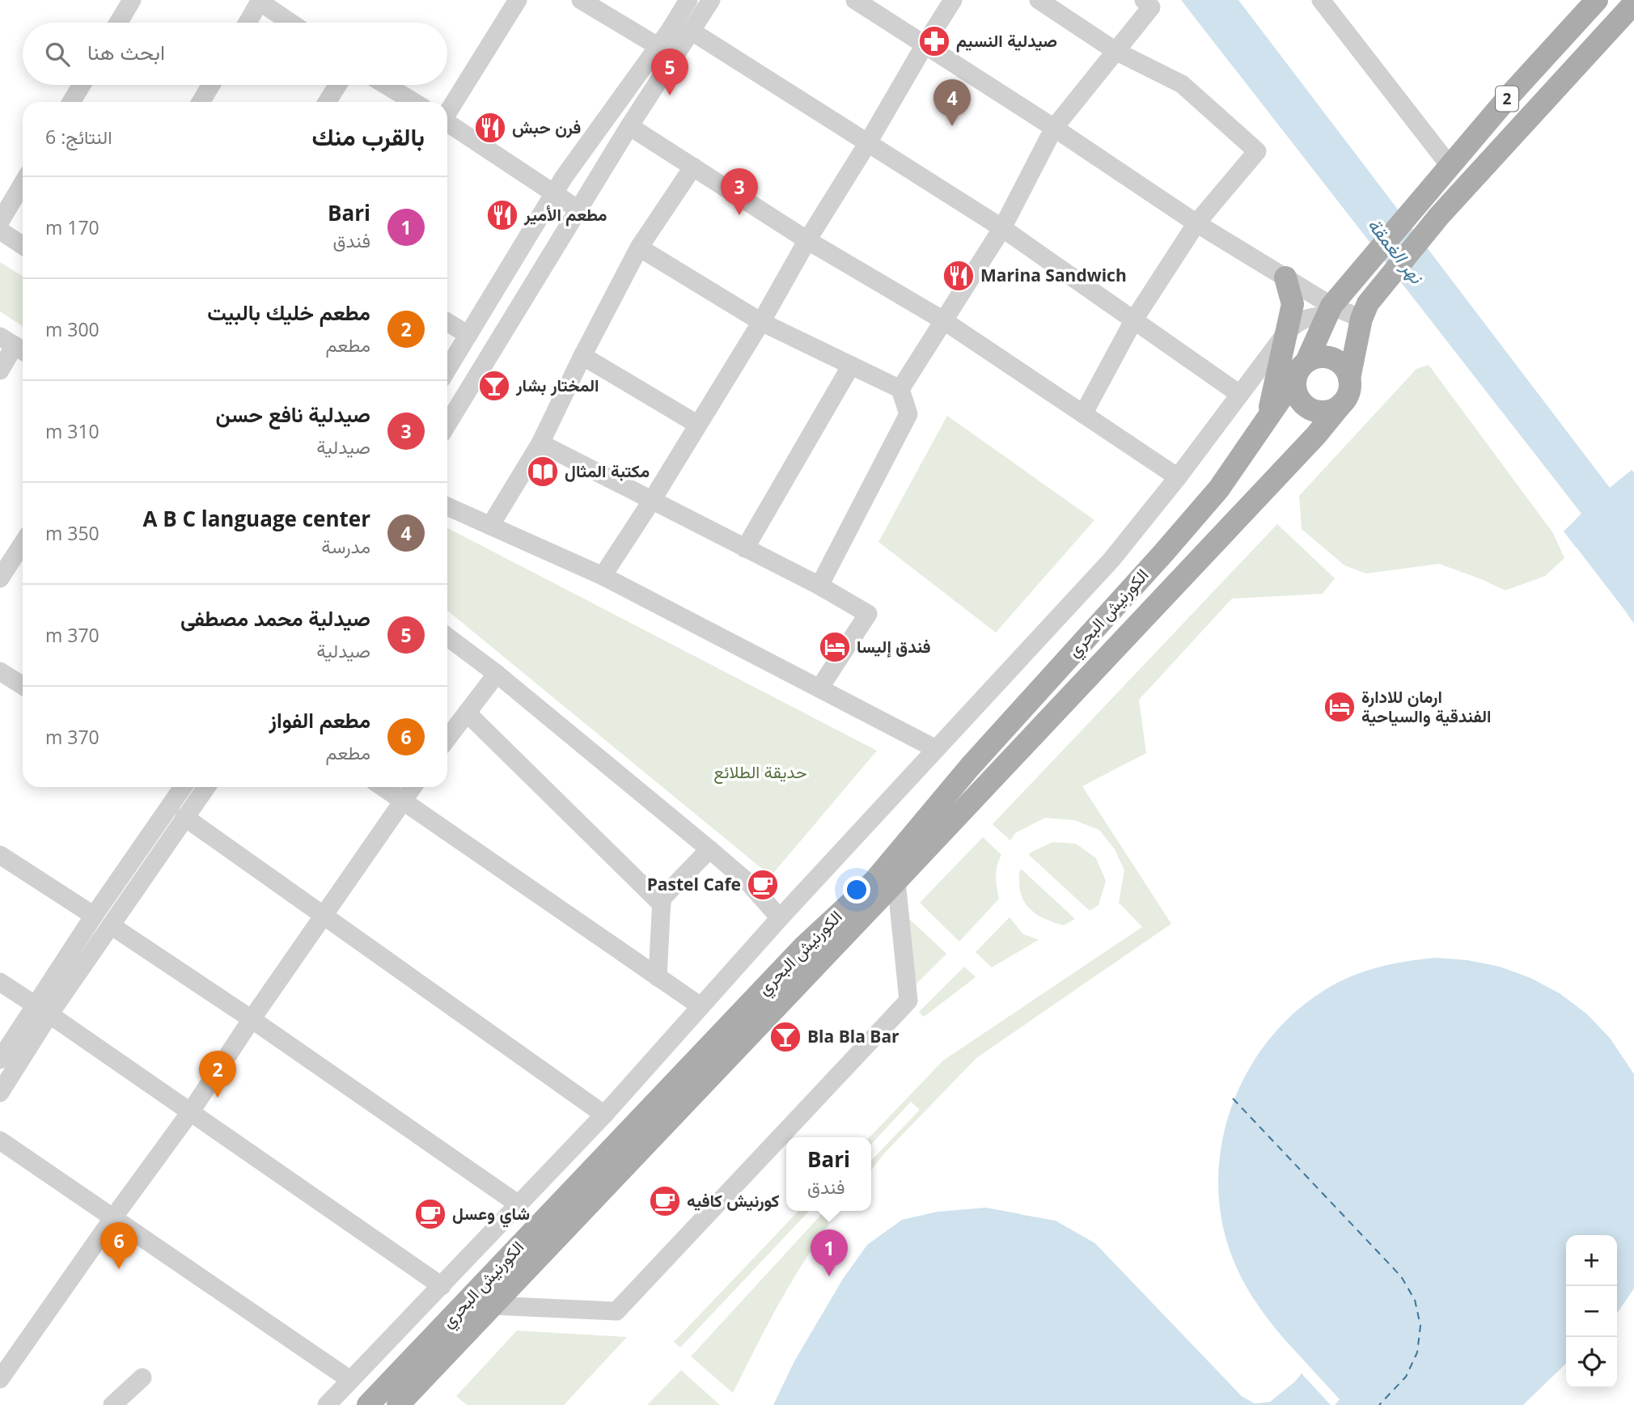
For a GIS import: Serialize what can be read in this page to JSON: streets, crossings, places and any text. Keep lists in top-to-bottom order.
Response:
{
  "streets": {
    "main road": ["2", "الكورنيش البحري"]
  },
  "crossings": [
    ["2", "الكورنيش البحري"]
  ],
  "water": ["نهر الغمقة"],
  "parks": ["حديقة الطلائع"],
  "places": {
    "pharmacy": ["صيدلية النسيم"],
    "restaurant": ["فرن حبش", "مطعم الأمير", "Marina Sandwich"],
    "bar": ["المختار بشار", "Bla Bla Bar"],
    "library": ["مكتبة المثال"],
    "hotel": ["فندق إليسا", "ارمان للادارة الفندقية والسياحية"],
    "cafe": ["Pastel Cafe", "كورنيش كافيه", "شاي وعسل"]
  },
  "page": {
    "search": "ابحث هنا",
    "pins": [
      "5",
      "4",
      "3",
      "2",
      "6",
      "1"
    ],
    "heading": ["بالقرب منك", "النتائج: 6"],
    "list": [
      {
        "mark": "1",
        "name": "Bari",
        "note": "فندق",
        "value": "170 m"
      },
      {
        "mark": "2",
        "name": "مطعم خليك بالبيت",
        "note": "مطعم",
        "value": "300 m"
      },
      {
        "mark": "3",
        "name": "صيدلية نافع حسن",
        "note": "صيدلية",
        "value": "310 m"
      },
      {
        "mark": "4",
        "name": "A B C language center",
        "note": "مدرسة",
        "value": "350 m"
      },
      {
        "mark": "5",
        "name": "صيدلية محمد مصطفى",
        "note": "صيدلية",
        "value": "370 m"
      },
      {
        "mark": "6",
        "name": "مطعم الفواز",
        "note": "مطعم",
        "value": "370 m"
      }
    ],
    "popup": ["Bari", "فندق"],
    "map_buttons": ["+", "−"]
  }
}
